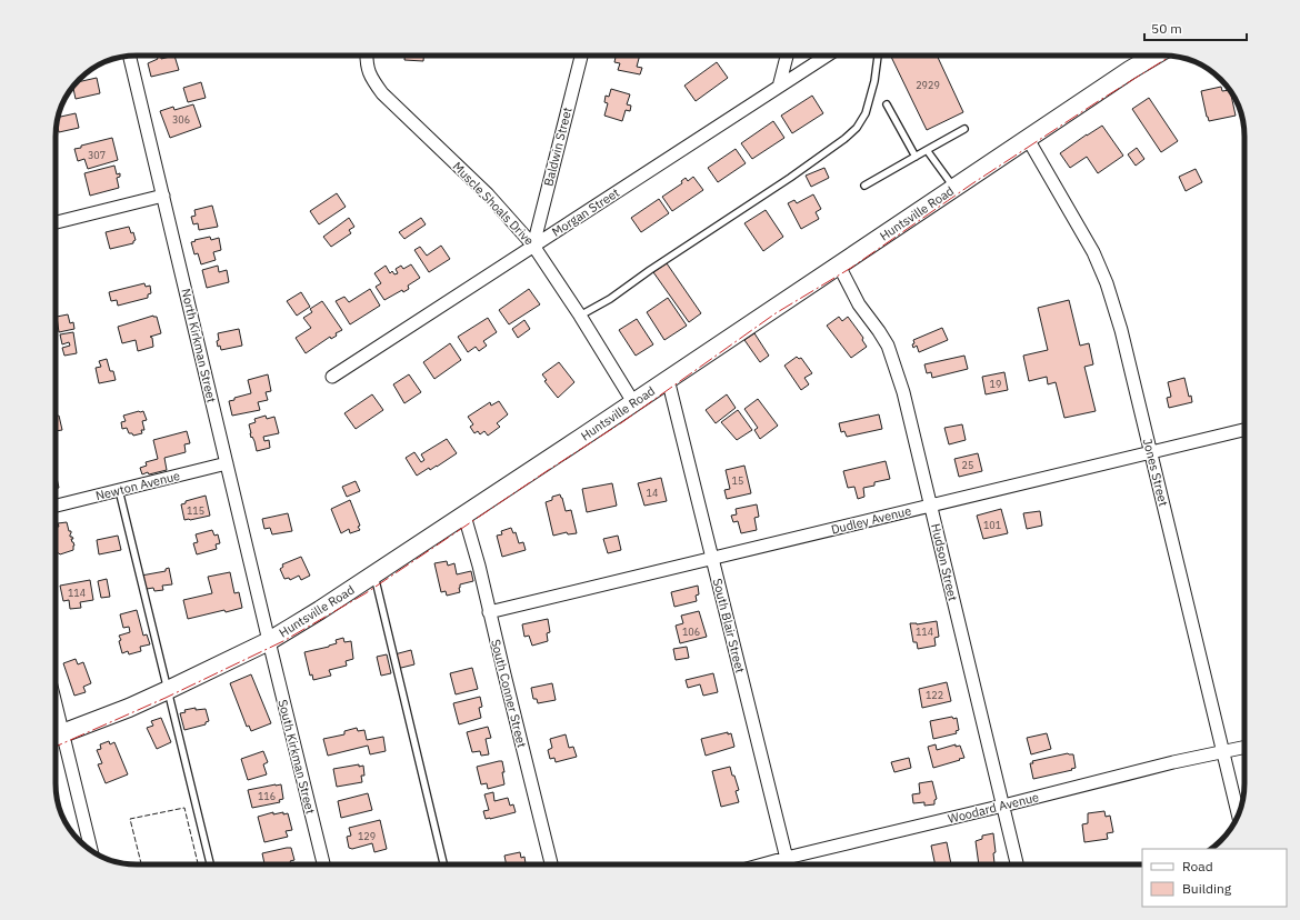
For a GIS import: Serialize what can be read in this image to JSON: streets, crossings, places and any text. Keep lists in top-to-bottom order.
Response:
{
  "streets": {
    "main road": ["Huntsville Road"],
    "street": [
      "Baldwin Street",
      "Muscle Shoals Drive",
      "Morgan Street",
      "North Kirkman Street",
      "Jones Street",
      "Newton Avenue",
      "Dudley Avenue",
      "Hudson Street",
      "South Blair Street",
      "South Conner Street",
      "South Kirkman Street",
      "Woodard Avenue"
    ]
  },
  "crossings": [
    ["Baldwin Street", "Muscle Shoals Drive"],
    ["Baldwin Street", "Morgan Street"],
    ["Muscle Shoals Drive", "Morgan Street"],
    ["Muscle Shoals Drive", "Huntsville Road"],
    ["Huntsville Road", "North Kirkman Street"],
    ["Huntsville Road", "Jones Street"],
    ["Huntsville Road", "Hudson Street"],
    ["Huntsville Road", "South Blair Street"],
    ["Huntsville Road", "South Conner Street"],
    ["Huntsville Road", "South Kirkman Street"],
    ["North Kirkman Street", "Newton Avenue"],
    ["North Kirkman Street", "South Kirkman Street"],
    ["Jones Street", "Dudley Avenue"],
    ["Jones Street", "Woodard Avenue"],
    ["Dudley Avenue", "Hudson Street"],
    ["Dudley Avenue", "South Blair Street"],
    ["Dudley Avenue", "South Conner Street"],
    ["Hudson Street", "Woodard Avenue"],
    ["South Blair Street", "Woodard Avenue"]
  ],
  "house_numbers": [
    "2929",
    "306",
    "307",
    "19",
    "25",
    "15",
    "14",
    "115",
    "101",
    "114",
    "106",
    "114",
    "122",
    "116",
    "129"
  ],
  "legend": ["Road", "Building"],
  "scale_bar": "50 m"
}
